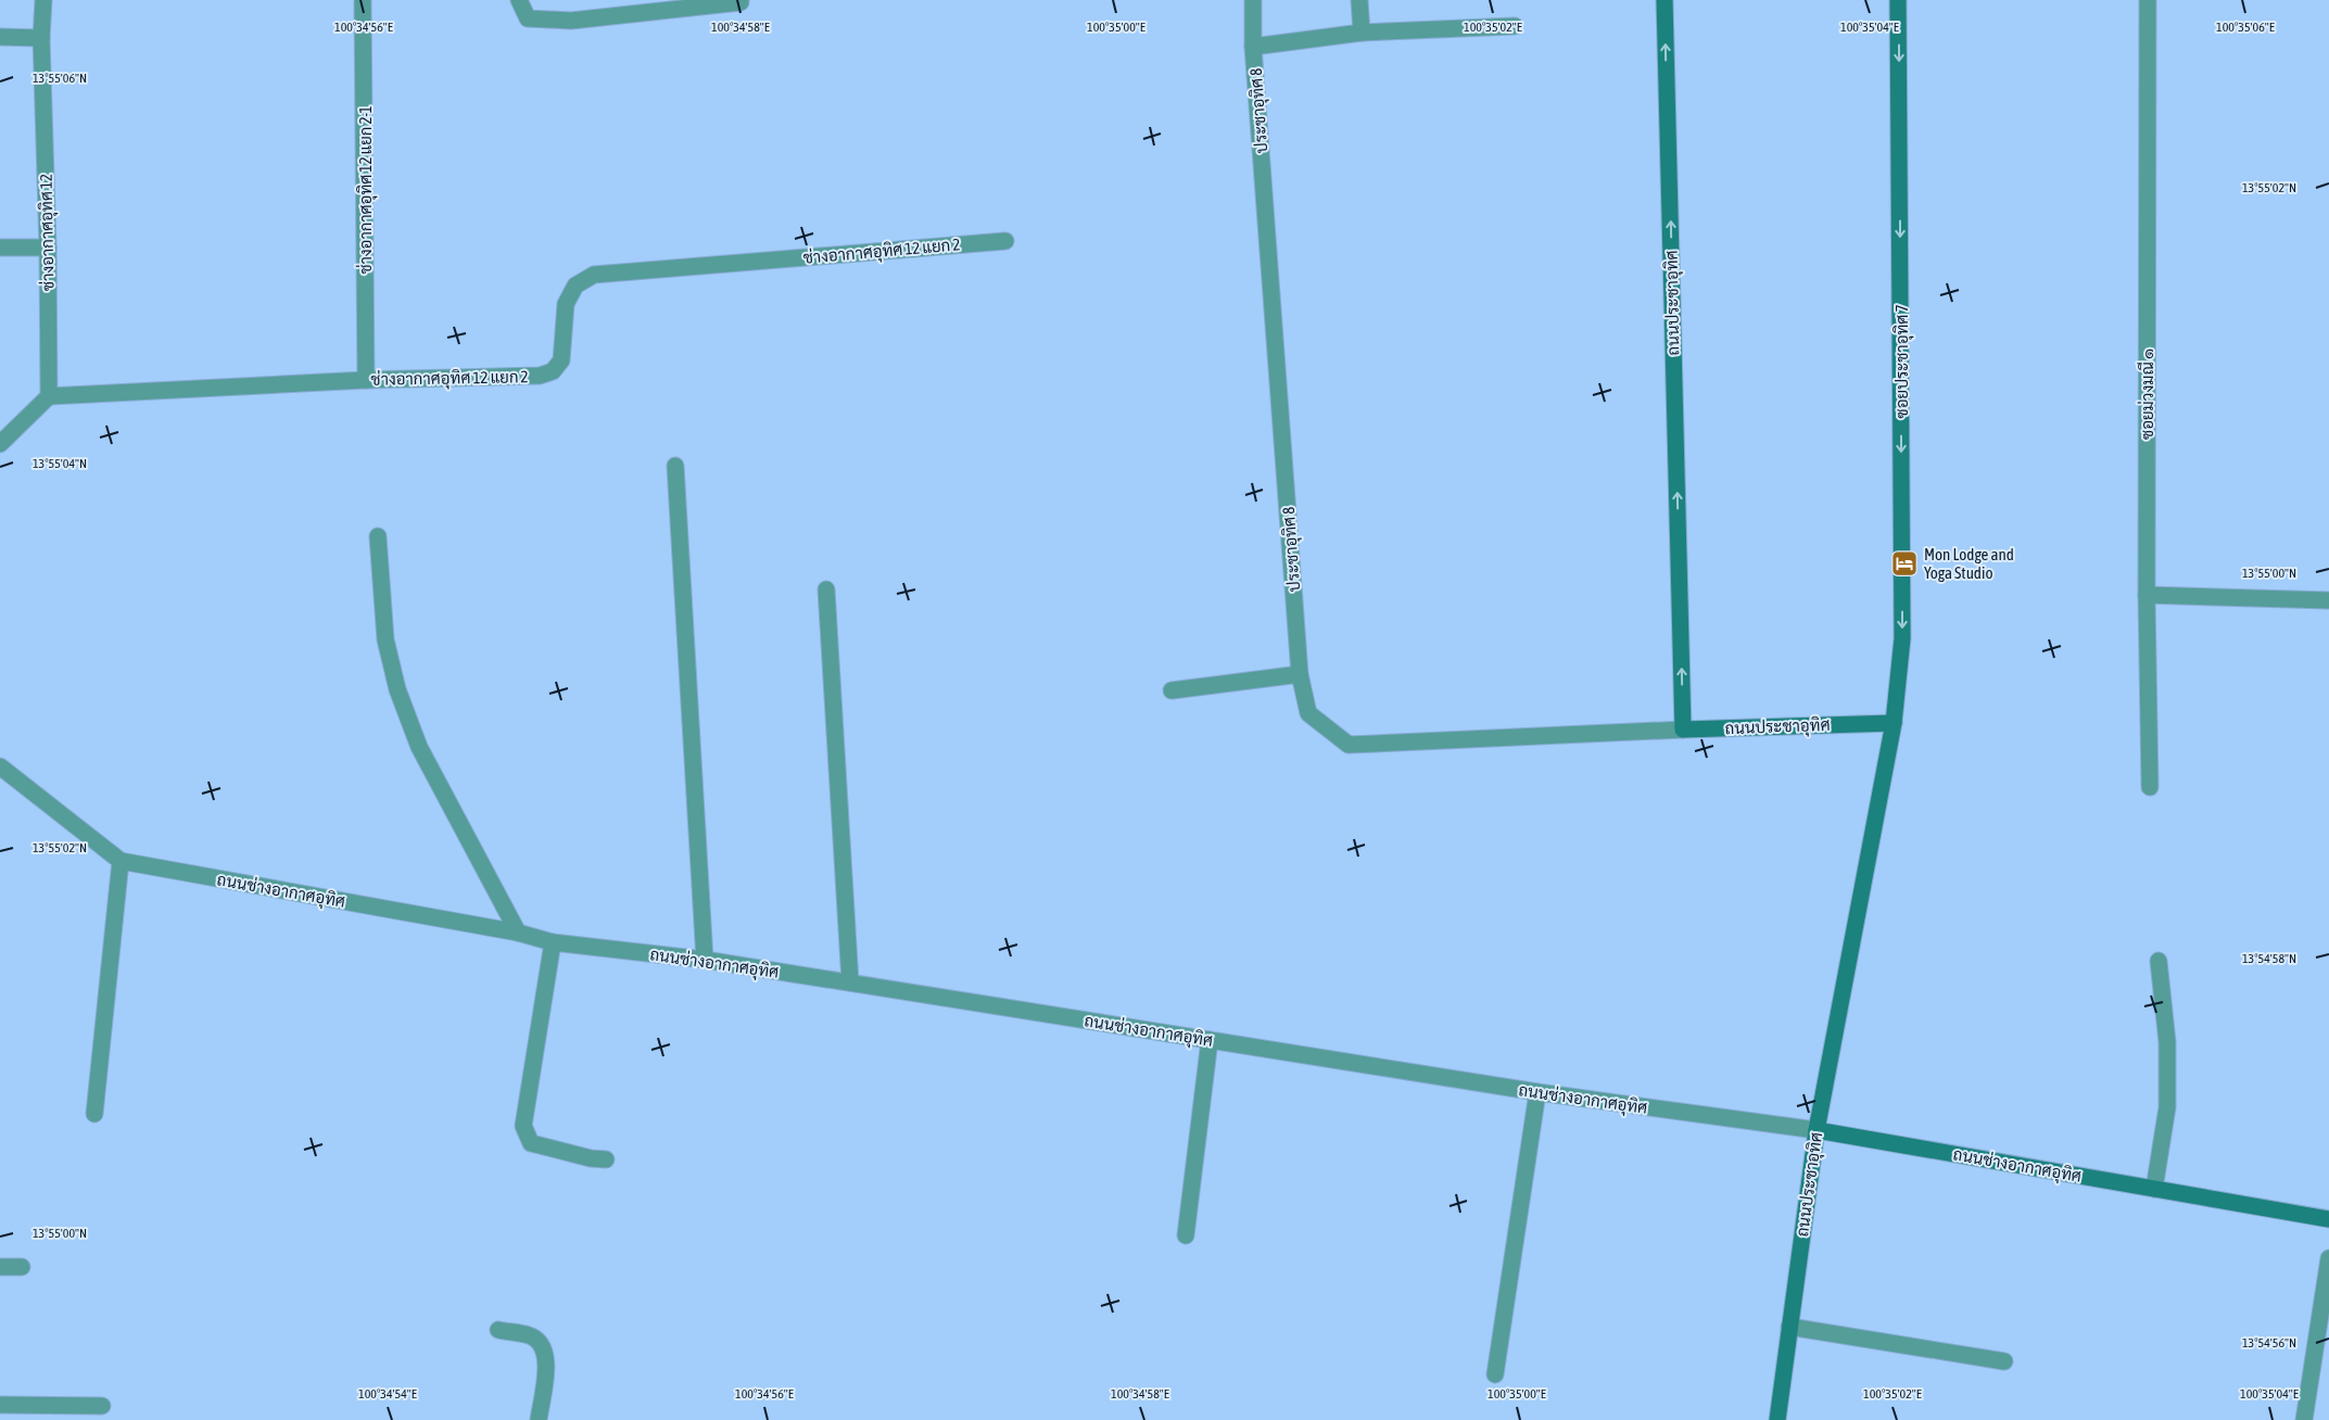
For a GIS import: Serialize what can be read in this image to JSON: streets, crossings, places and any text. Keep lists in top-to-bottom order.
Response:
{
  "streets": {
    "street": [
      "ประชาอุทิศ 8",
      "ช่างอากาศอุทิศ 12 แยก 2-1",
      "ช่างอากาศอุทิศ 12",
      "ช่างอากาศอุทิศ 12 แยก 2",
      "ถนนประชาอุทิศ",
      "ซอยประชาอุทิศ 7",
      "ซอยม่วงมณี ๑",
      "ถนนช่างอากาศอุทิศ"
    ]
  },
  "crossings": [
    ["ประชาอุทิศ 8", "ถนนประชาอุทิศ"],
    ["ช่างอากาศอุทิศ 12 แยก 2-1", "ช่างอากาศอุทิศ 12 แยก 2"],
    ["ช่างอากาศอุทิศ 12", "ช่างอากาศอุทิศ 12 แยก 2"],
    ["ถนนประชาอุทิศ", "ซอยประชาอุทิศ 7"],
    ["ถนนประชาอุทิศ", "ถนนช่างอากาศอุทิศ"]
  ],
  "one_way": ["ถนนประชาอุทิศ", "ซอยประชาอุทิศ 7"],
  "places": {
    "hotel": ["Mon Lodge and Yoga Studio"]
  },
  "coordinates": [
    "100°34'56\"E",
    "100°34'58\"E",
    "100°35'00\"E",
    "100°35'02\"E",
    "100°35'04\"E",
    "100°35'06\"E",
    "13°55'06\"N",
    "13°55'02\"N",
    "13°55'04\"N",
    "13°55'00\"N",
    "13°54'58\"N",
    "13°54'56\"N",
    "100°34'54\"E"
  ]
}
